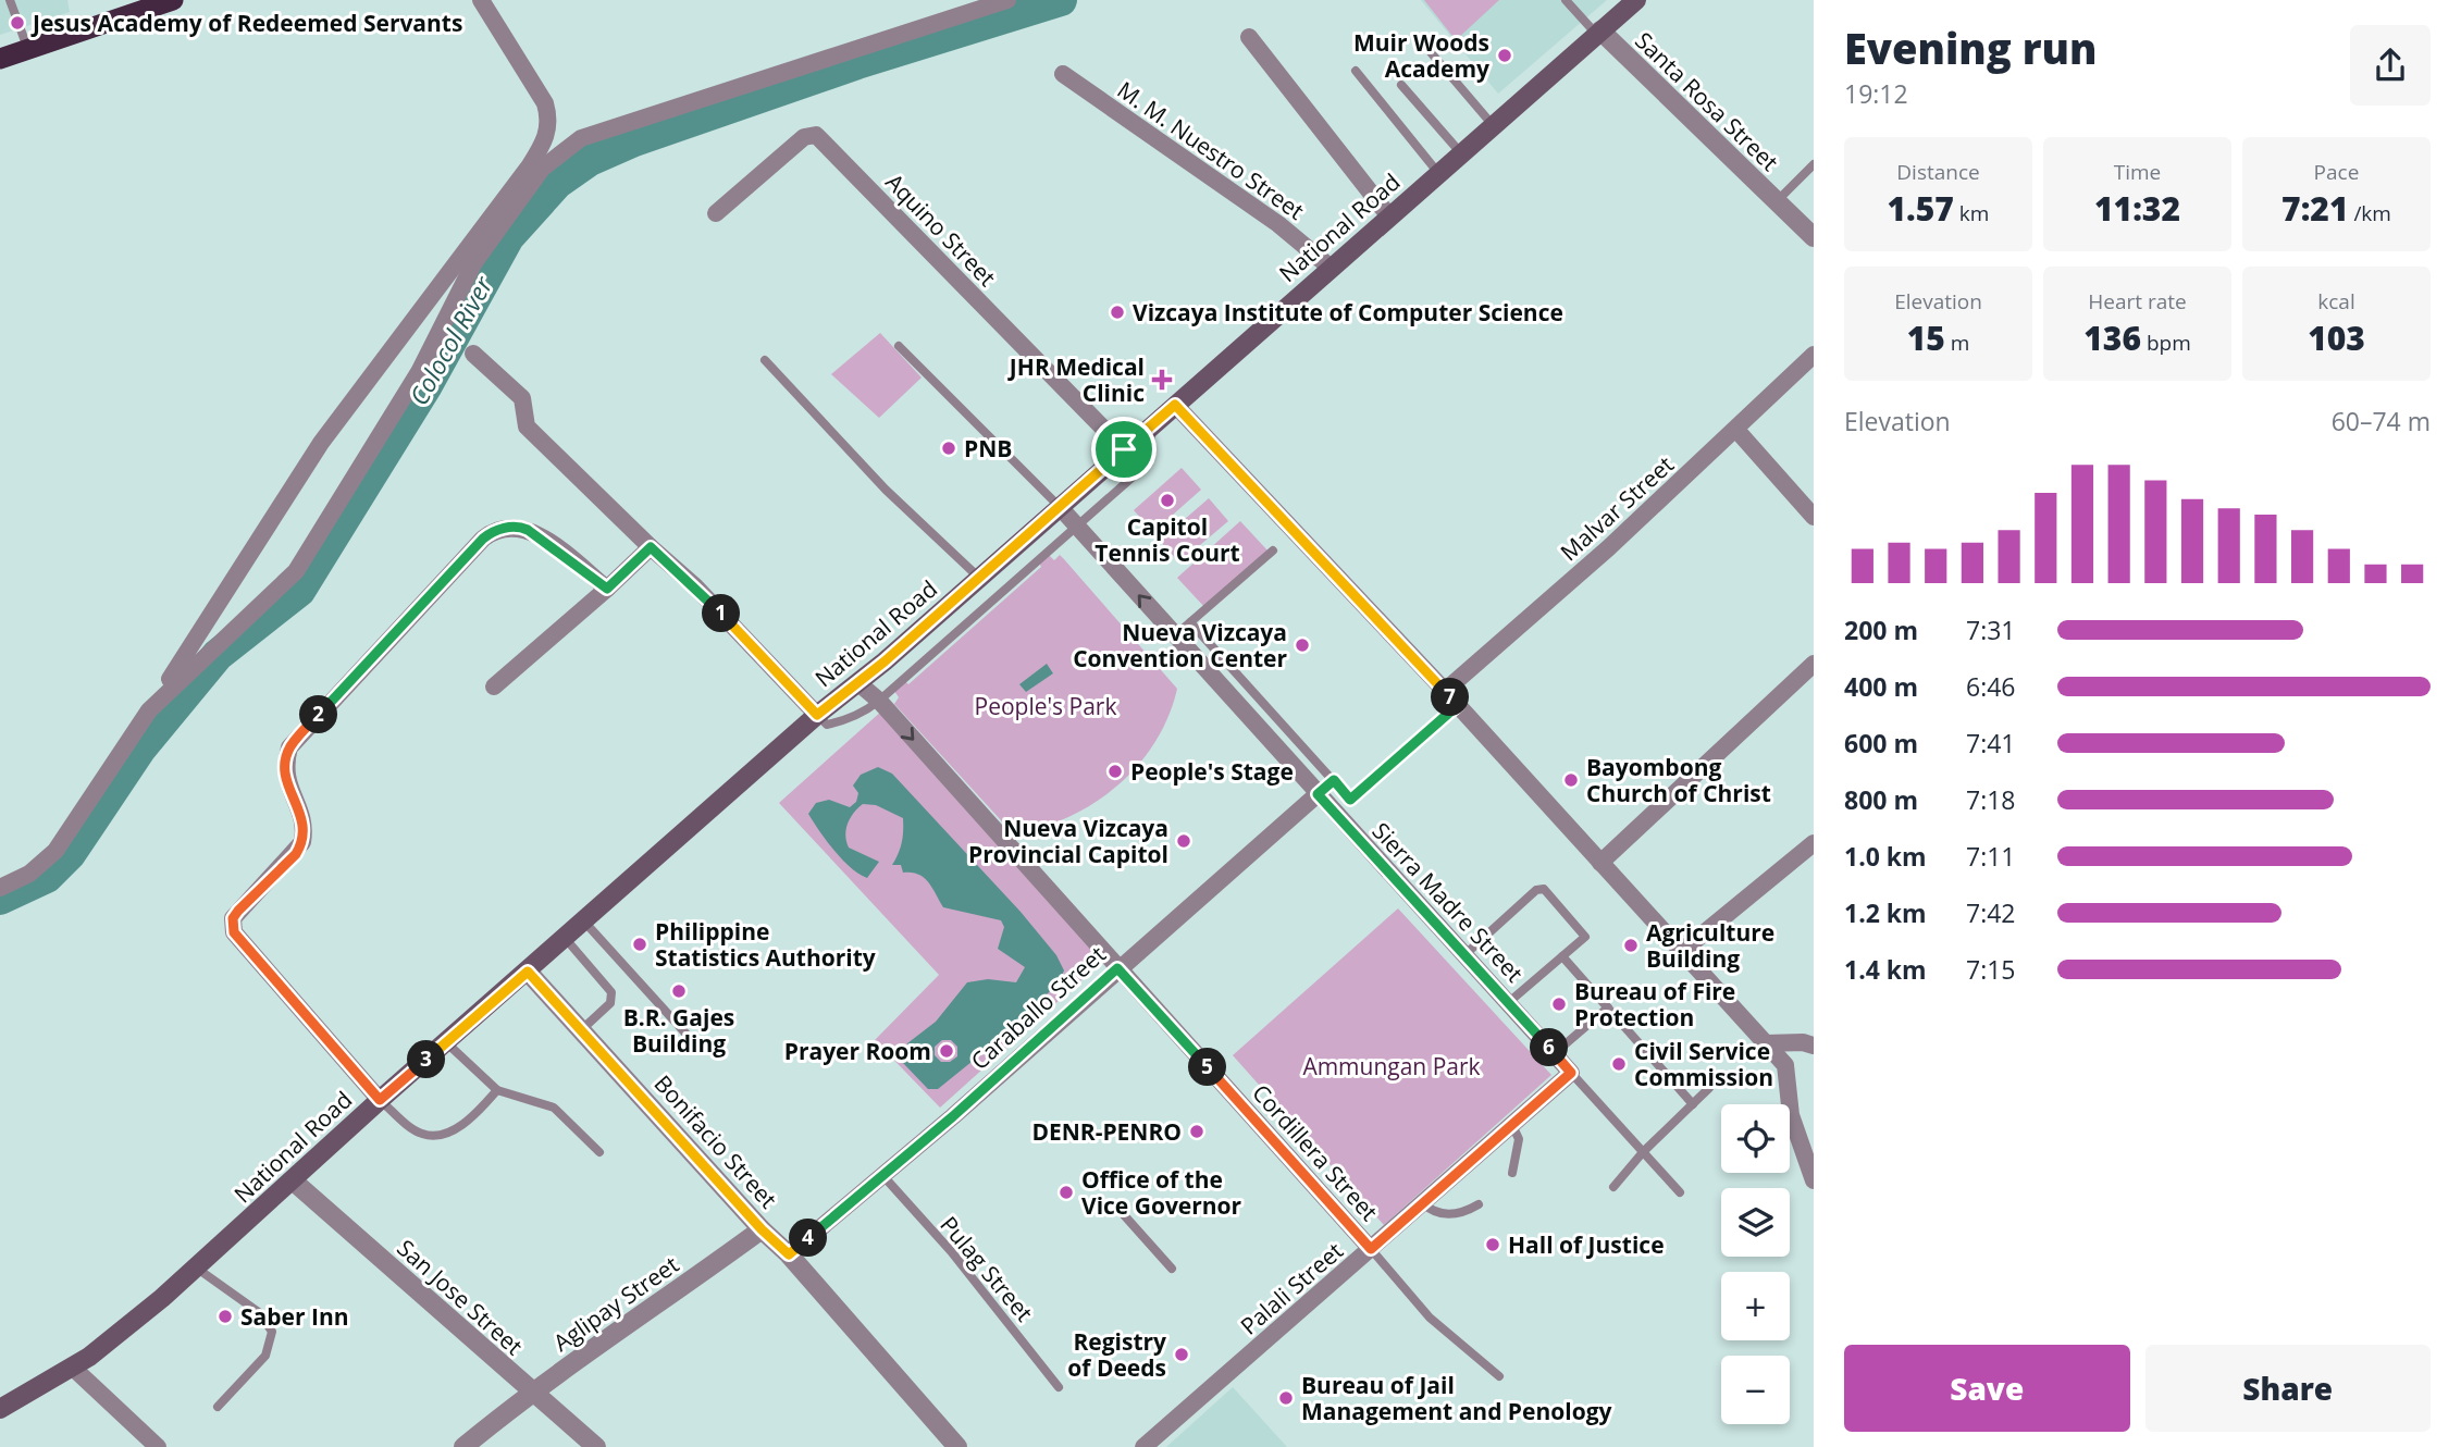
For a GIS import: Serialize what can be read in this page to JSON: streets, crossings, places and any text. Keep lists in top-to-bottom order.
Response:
{
  "streets": {
    "main road": ["National Road"],
    "street": [
      "Santa Rosa Street",
      "M. M. Nuestro Street",
      "Aquino Street",
      "Malvar Street",
      "Sierra Madre Street",
      "Caraballo Street",
      "Bonifacio Street",
      "Cordillera Street",
      "Palali Street",
      "San Jose Street",
      "Aglipay Street"
    ],
    "lane": ["Pulag Street"]
  },
  "crossings": [
    ["Santa Rosa Street", "National Road"],
    ["M. M. Nuestro Street", "National Road"],
    ["National Road", "Aquino Street"],
    ["National Road", "Sierra Madre Street"],
    ["National Road", "Bonifacio Street"],
    ["National Road", "Cordillera Street"],
    ["National Road", "San Jose Street"],
    ["Sierra Madre Street", "Caraballo Street"],
    ["Sierra Madre Street", "Palali Street"],
    ["Caraballo Street", "Bonifacio Street"],
    ["Caraballo Street", "Cordillera Street"],
    ["Caraballo Street", "Pulag Street"],
    ["Bonifacio Street", "Aglipay Street"],
    ["Cordillera Street", "Palali Street"],
    ["San Jose Street", "Aglipay Street"]
  ],
  "one_way": ["Cordillera Street"],
  "water": ["Colocol River"],
  "parks": ["People's Park", "Ammungan Park"],
  "places": {
    "other": [
      "Jesus Academy of Redeemed Servants",
      "Muir Woods Academy",
      "Vizcaya Institute of Computer Science",
      "PNB",
      "Capitol Tennis Court",
      "Nueva Vizcaya Convention Center",
      "People's Stage",
      "Bayombong Church of Christ",
      "Nueva Vizcaya Provincial Capitol",
      "Philippine Statistics Authority",
      "Agriculture Building",
      "B.R. Gajes Building",
      "Bureau of Fire Protection",
      "Prayer Room",
      "Civil Service Commission",
      "DENR-PENRO",
      "Office of the Vice Governor",
      "Hall of Justice",
      "Saber Inn",
      "Registry of Deeds",
      "Bureau of Jail Management and Penology"
    ],
    "health": ["JHR Medical Clinic"]
  },
  "page": {
    "heading": ["Evening run", "19:12"],
    "stats": [
      ["Distance", "1.57 km"],
      ["Time", "11:32"],
      ["Pace", "7:21 /km"],
      ["Elevation", "15 m"],
      ["Heart rate", "136 bpm"],
      ["kcal", "103"]
    ],
    "chart": ["Elevation", "60–74 m"],
    "pins": [
      "1",
      "7",
      "2",
      "6",
      "3",
      "5",
      "4"
    ],
    "list": [
      {
        "name": "200 m",
        "note": "7:31"
      },
      {
        "name": "400 m",
        "note": "6:46"
      },
      {
        "name": "600 m",
        "note": "7:41"
      },
      {
        "name": "800 m",
        "note": "7:18"
      },
      {
        "name": "1.0 km",
        "note": "7:11"
      },
      {
        "name": "1.2 km",
        "note": "7:42"
      },
      {
        "name": "1.4 km",
        "note": "7:15"
      }
    ],
    "map_buttons": ["+", "−"],
    "buttons": ["Save", "Share"]
  }
}
